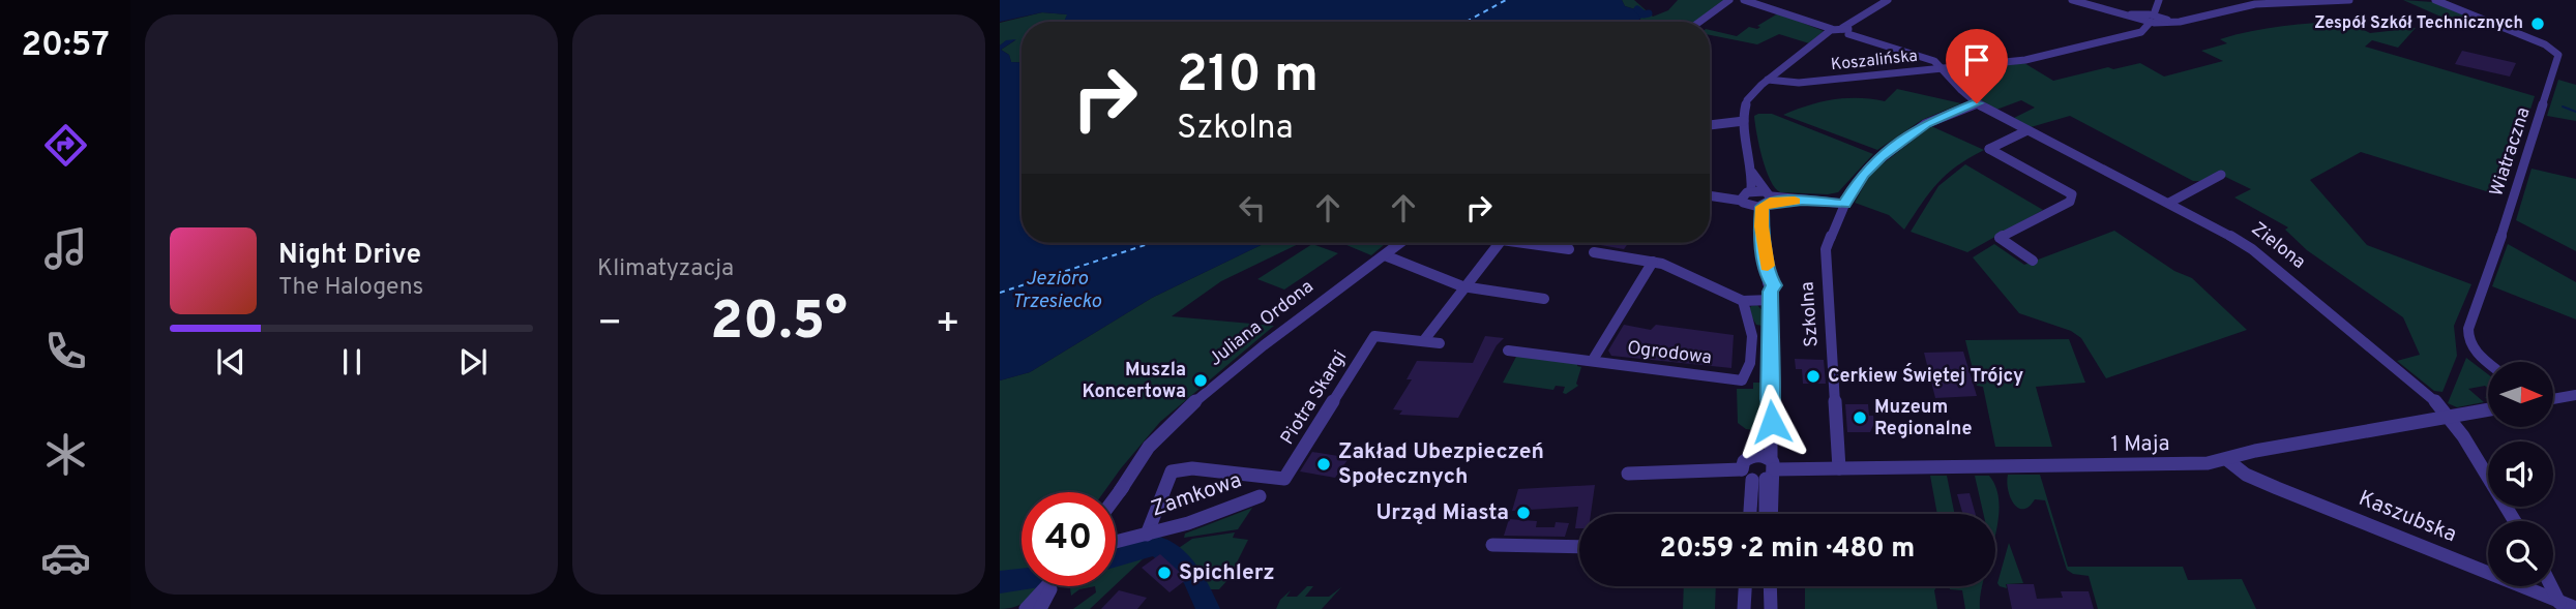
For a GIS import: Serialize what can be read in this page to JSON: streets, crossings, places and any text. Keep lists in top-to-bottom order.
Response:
{
  "streets": {
    "street": [
      "Koszalińska",
      "Wiatraczna",
      "Zielona",
      "Szkolna",
      "Juliana Ordona",
      "Ogrodowa",
      "Piotra Skargi",
      "1 Maja",
      "Zamkowa",
      "Kaszubska"
    ]
  },
  "crossings": [
    ["Koszalińska", "Zielona"],
    ["Zielona", "Szkolna"],
    ["Zielona", "1 Maja"],
    ["Szkolna", "1 Maja"],
    ["Piotra Skargi", "Zamkowa"],
    ["1 Maja", "Kaszubska"]
  ],
  "water": ["Jezioro Trzesiecko"],
  "places": [
    "Zespół Szkół Technicznych",
    "Cerkiew Świętej Trójcy",
    "Muszla Koncertowa",
    "Muzeum Regionalne",
    "Zakład Ubezpieczeń Społecznych",
    "Urząd Miasta",
    "Spichlerz"
  ],
  "north": "right",
  "page": {
    "tabs": "20:57",
    "tile": "Klimatyzacja",
    "turn": ["210 m", "Szkolna"],
    "song": ["Night Drive", "The Halogens"],
    "heat": ["−", "20.5°", "+"],
    "limit": "40",
    "trip": "20:59 · 2 min · 480 m"
  }
}
